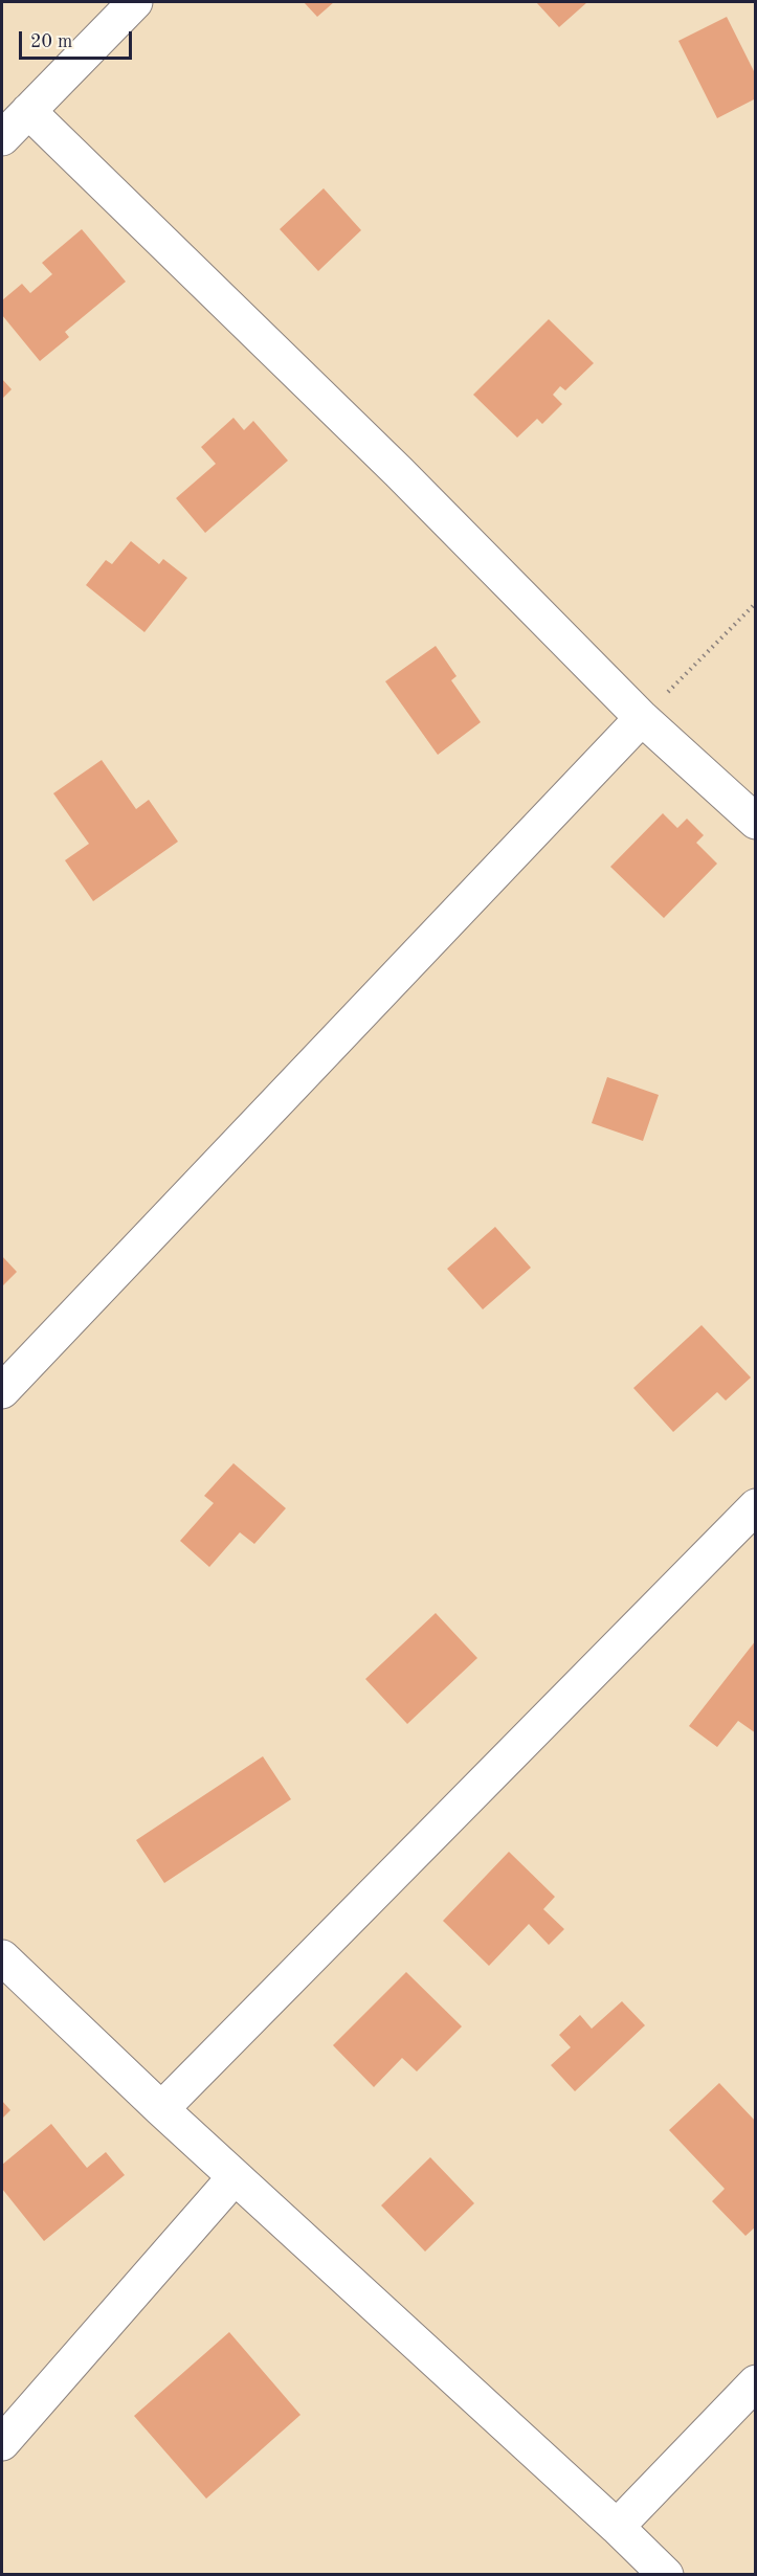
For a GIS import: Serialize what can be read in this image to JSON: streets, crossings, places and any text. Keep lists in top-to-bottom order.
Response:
{
  "scale_bar": "20 m"
}
